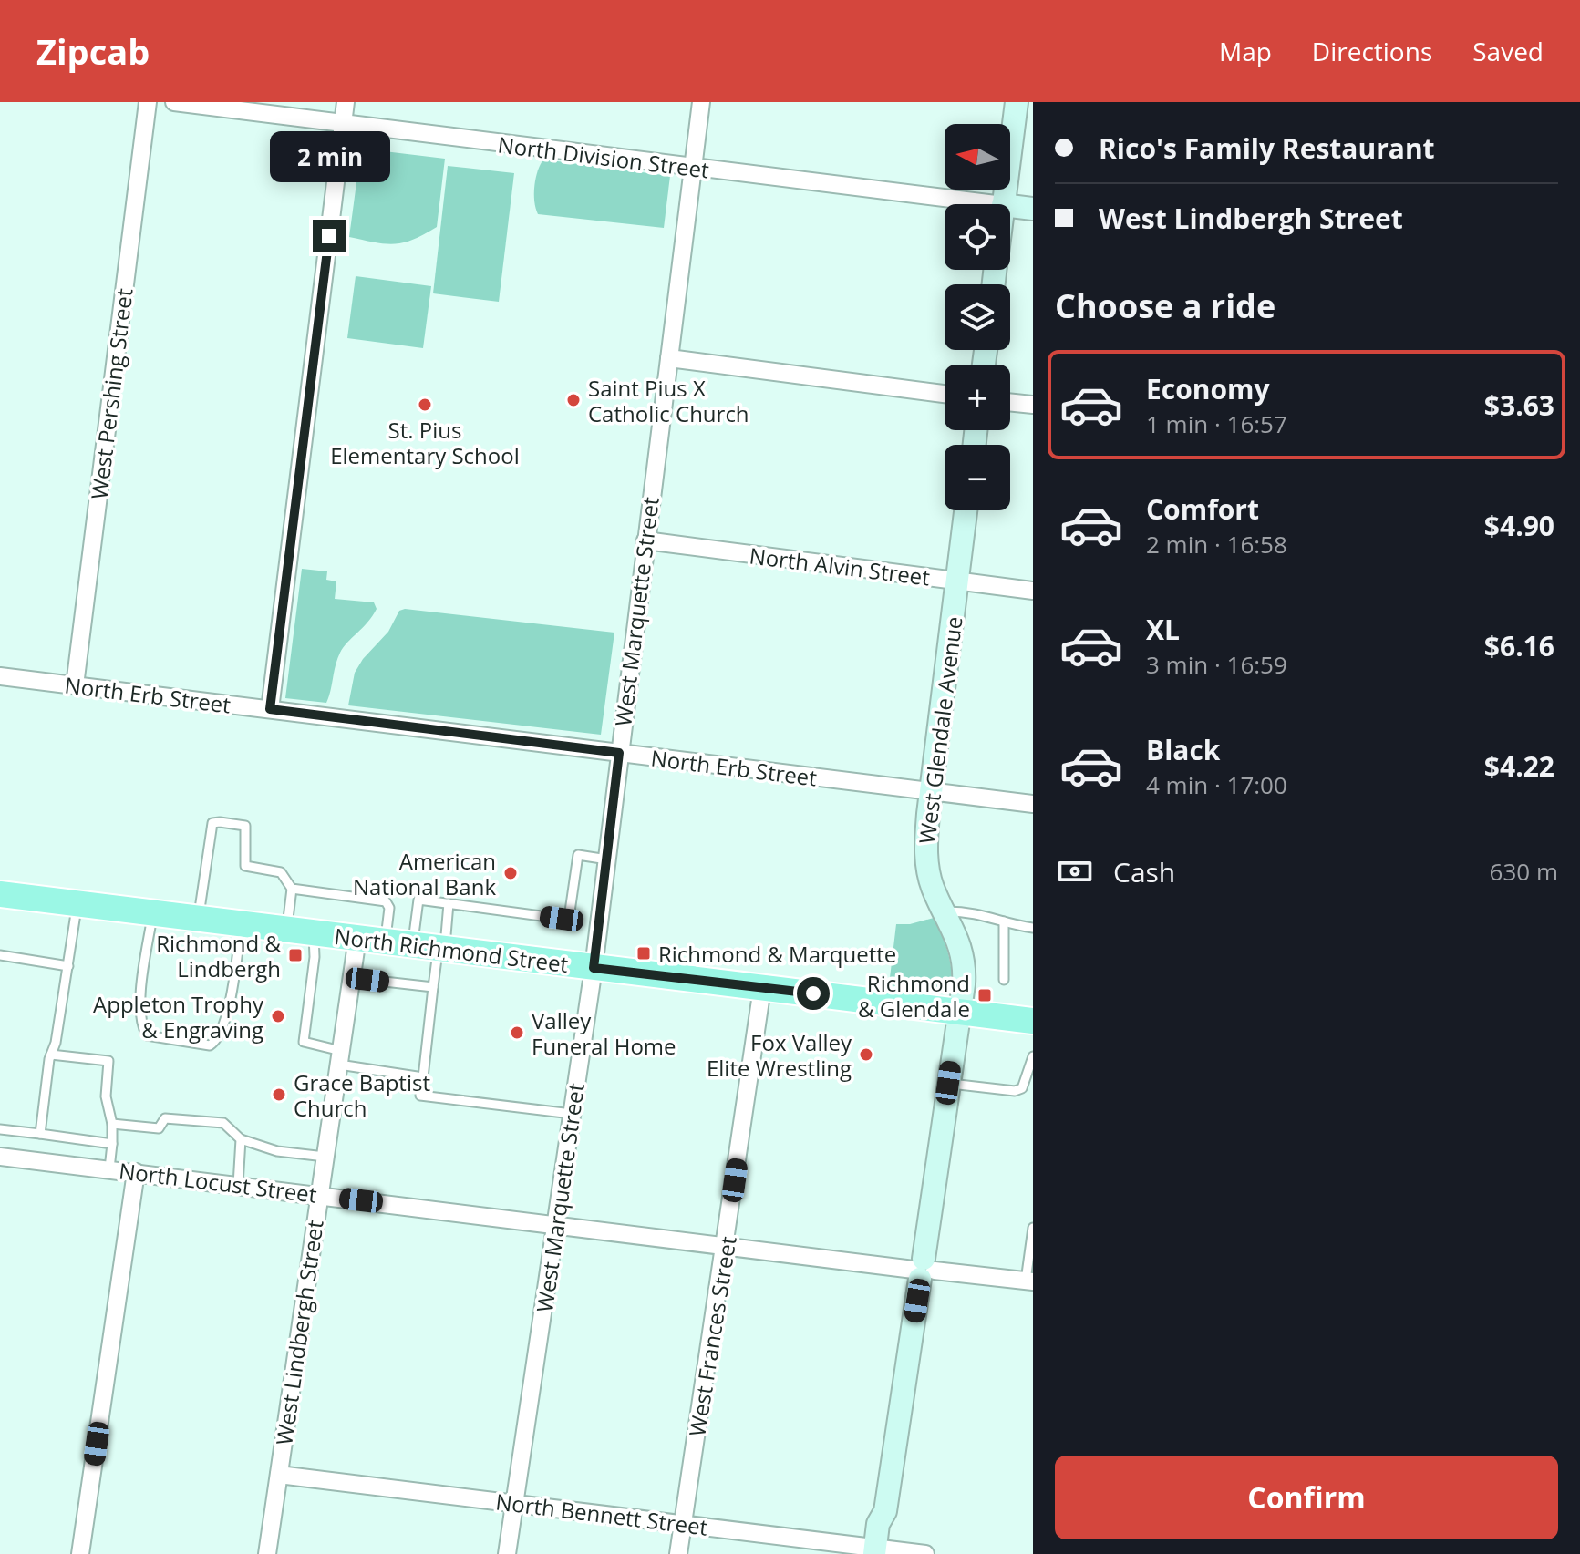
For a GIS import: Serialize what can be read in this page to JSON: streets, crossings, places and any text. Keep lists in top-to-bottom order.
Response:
{
  "streets": {
    "main road": ["North Richmond Street"],
    "street": [
      "North Division Street",
      "West Pershing Street",
      "North Alvin Street",
      "West Marquette Street",
      "North Erb Street",
      "West Glendale Avenue",
      "North Locust Street",
      "West Lindbergh Street",
      "West Frances Street",
      "North Bennett Street"
    ]
  },
  "crossings": [
    ["North Division Street", "West Marquette Street"],
    ["West Pershing Street", "North Erb Street"],
    ["North Alvin Street", "West Marquette Street"],
    ["North Alvin Street", "West Glendale Avenue"],
    ["West Marquette Street", "North Erb Street"],
    ["West Marquette Street", "North Richmond Street"],
    ["West Marquette Street", "North Locust Street"],
    ["West Marquette Street", "North Bennett Street"],
    ["North Erb Street", "West Glendale Avenue"],
    ["West Glendale Avenue", "North Richmond Street"],
    ["West Glendale Avenue", "North Locust Street"],
    ["West Glendale Avenue", "North Bennett Street"],
    ["North Richmond Street", "West Lindbergh Street"],
    ["North Richmond Street", "West Frances Street"],
    ["North Locust Street", "West Lindbergh Street"],
    ["North Locust Street", "West Frances Street"],
    ["West Lindbergh Street", "North Bennett Street"],
    ["West Frances Street", "North Bennett Street"]
  ],
  "places": {
    "other": [
      "Saint Pius X Catholic Church",
      "St. Pius Elementary School",
      "American National Bank",
      "Appleton Trophy & Engraving",
      "Valley Funeral Home",
      "Fox Valley Elite Wrestling",
      "Grace Baptist Church"
    ],
    "transit": ["Richmond & Marquette", "Richmond & Lindbergh", "Richmond & Glendale"]
  },
  "north": "left",
  "page": {
    "header": "Zipcab",
    "nav": ["Map", "Directions", "Saved"],
    "banner": ["Rico's Family Restaurant", "West Lindbergh Street"],
    "map_buttons": ["+", "−"],
    "bubble": "2 min",
    "heading": "Choose a ride",
    "list": [
      {
        "name": "Economy",
        "note": "1 min · 16:57",
        "value": "$3.63"
      },
      {
        "name": "Comfort",
        "note": "2 min · 16:58",
        "value": "$4.90"
      },
      {
        "name": "XL",
        "note": "3 min · 16:59",
        "value": "$6.16"
      },
      {
        "name": "Black",
        "note": "4 min · 17:00",
        "value": "$4.22"
      }
    ],
    "pay": ["Cash", "630 m"],
    "buttons": "Confirm"
  }
}
